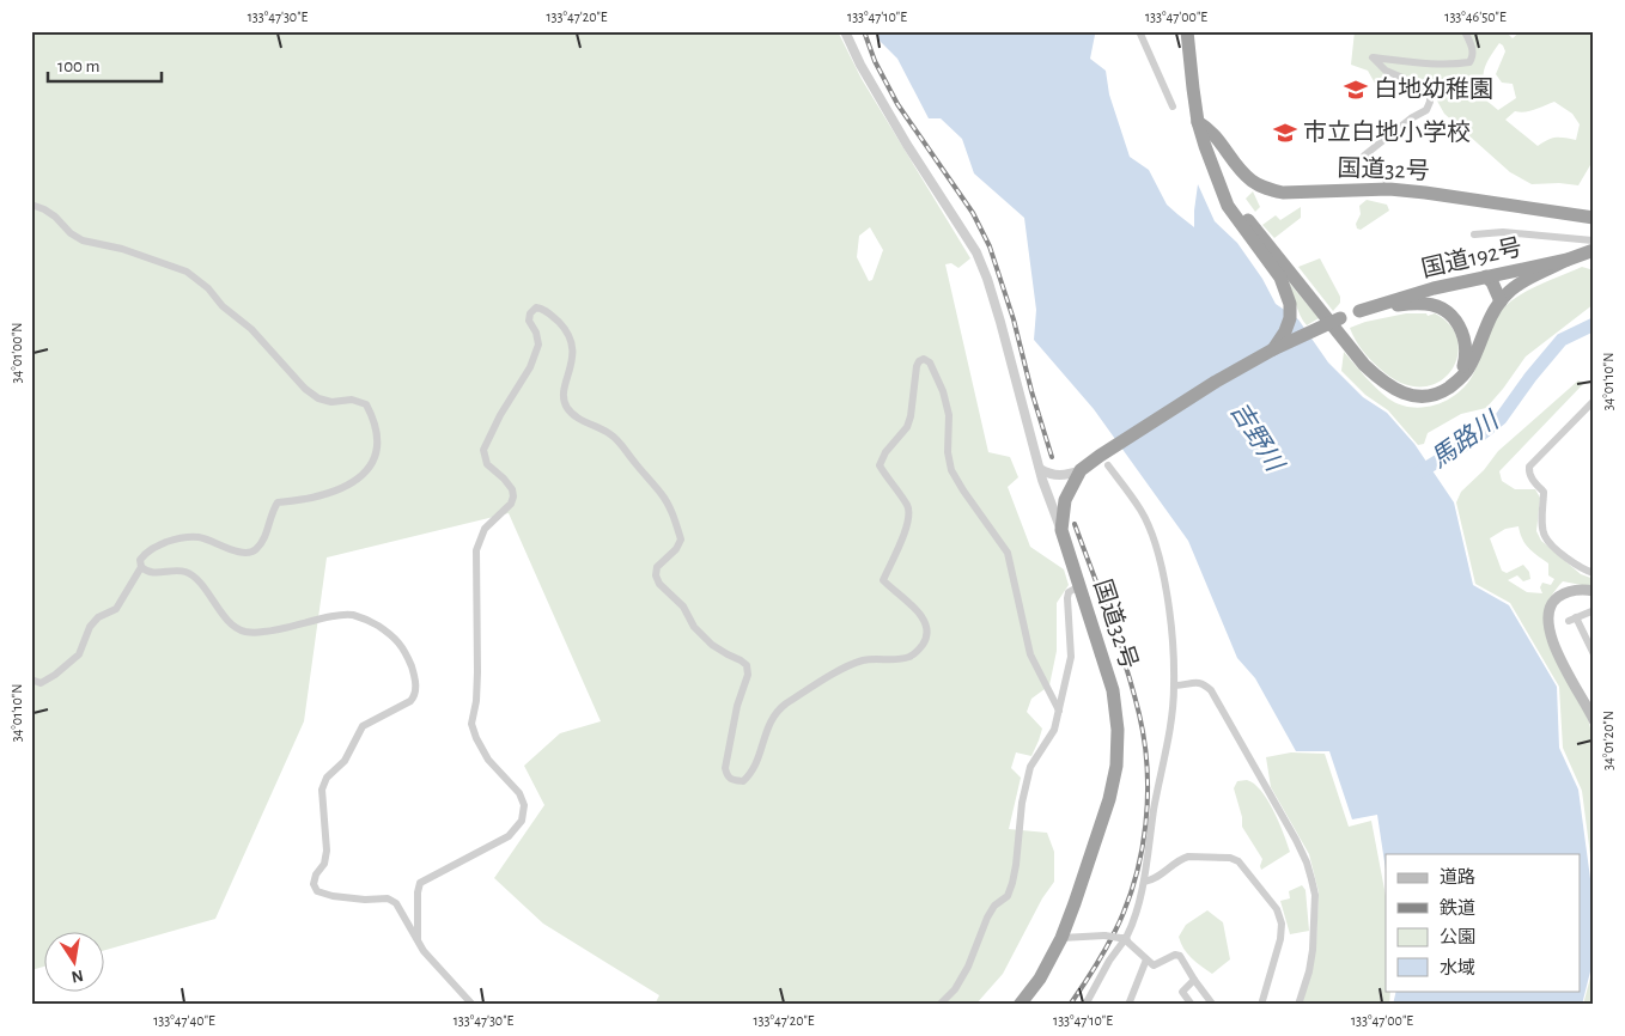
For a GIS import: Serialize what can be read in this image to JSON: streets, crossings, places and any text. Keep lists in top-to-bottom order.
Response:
{
  "streets": {
    "highway": ["国道32号", "国道192号"]
  },
  "crossings": [
    ["国道32号", "国道192号"]
  ],
  "water": ["吉野川", "馬路川"],
  "places": {
    "school or university": ["白地幼稚園", "市立白地小学校"]
  },
  "legend": [
    "道路",
    "鉄道",
    "公園",
    "水域"
  ],
  "scale_bar": "100 m",
  "north": "bottom",
  "coordinates": [
    "133°47'30\"E",
    "133°47'20\"E",
    "133°47'10\"E",
    "133°47'00\"E",
    "133°46'50\"E",
    "34°01'00\"N",
    "34°01'10\"N",
    "34°01'20\"N",
    "133°47'40\"E"
  ]
}
